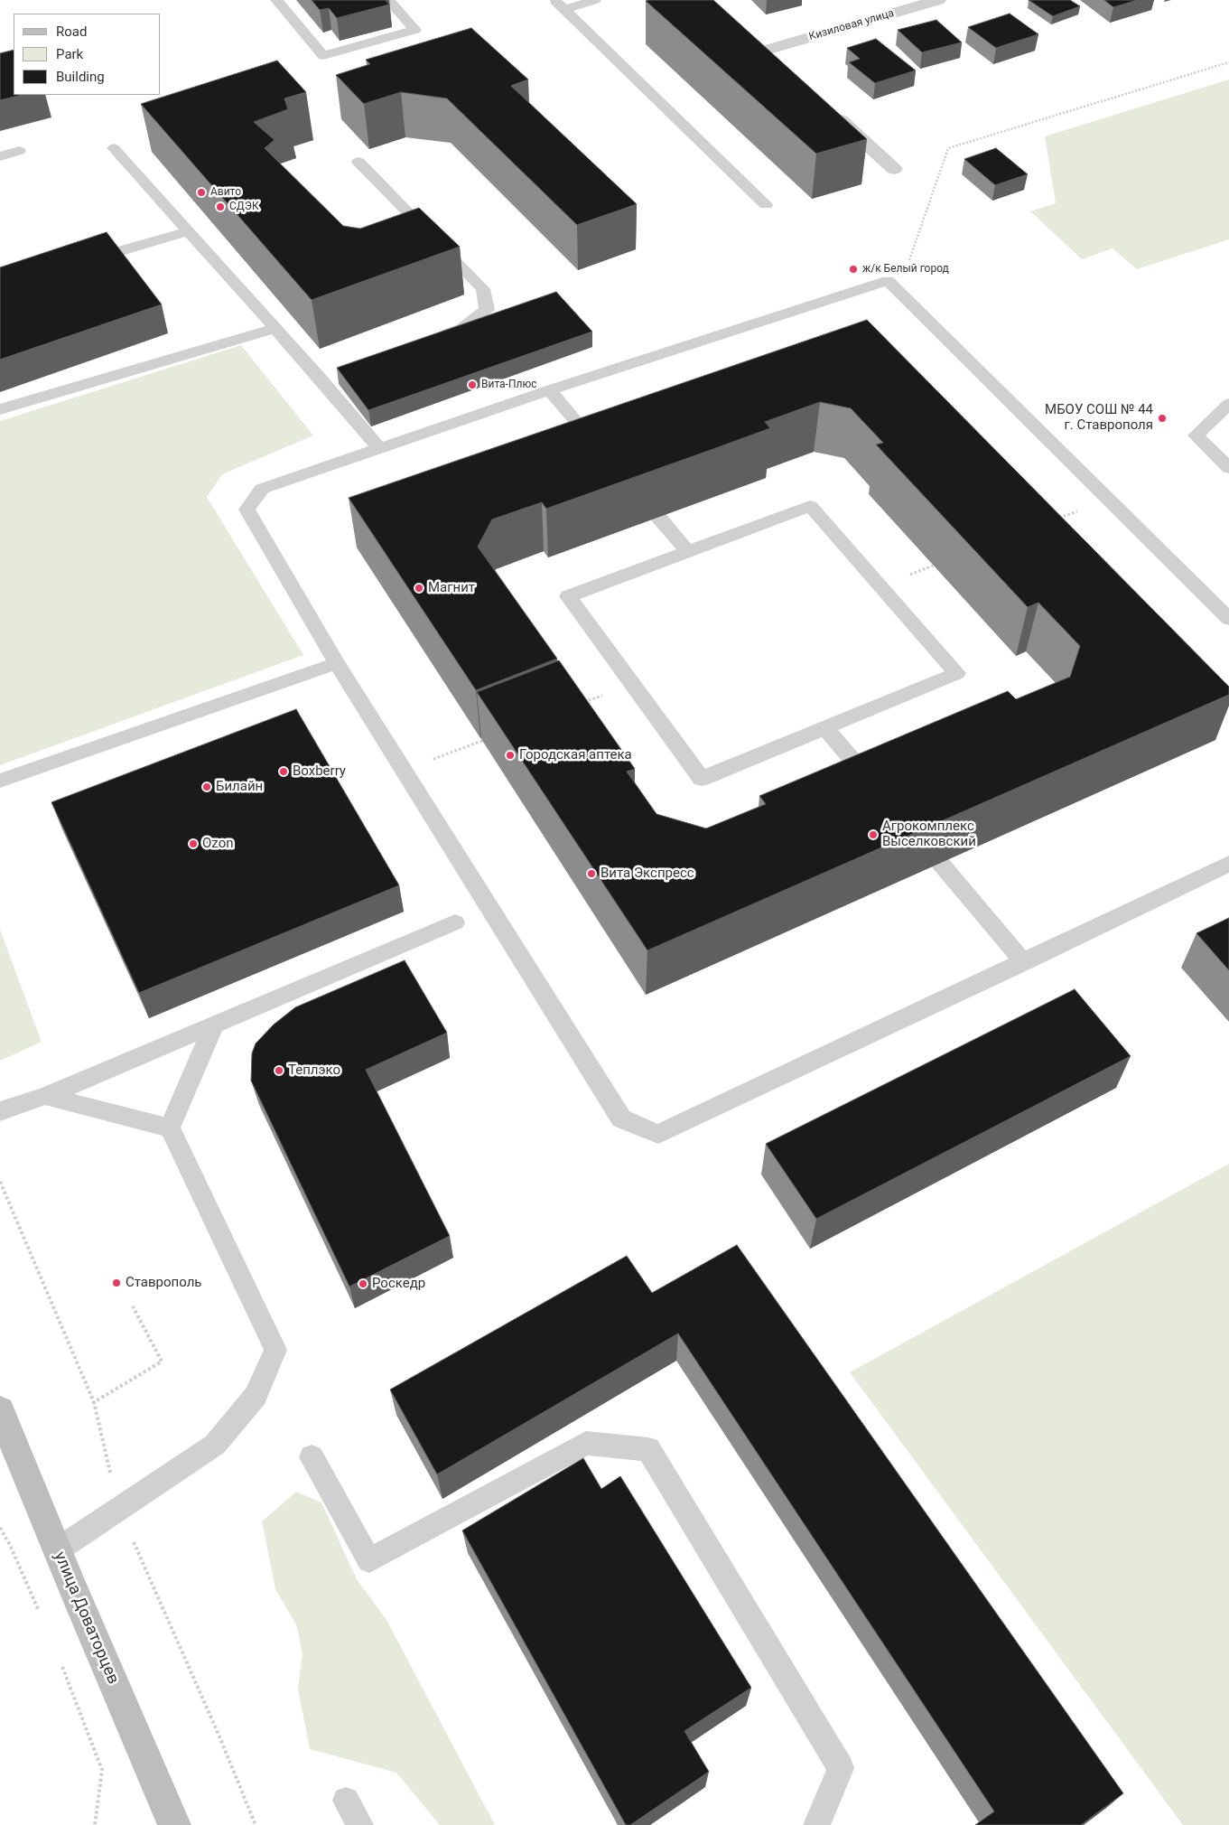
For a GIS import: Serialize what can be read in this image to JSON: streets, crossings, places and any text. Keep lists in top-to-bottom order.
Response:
{
  "streets": {
    "main road": ["улица Доваторцев"],
    "street": ["Кизиловая улица"]
  },
  "places": [
    "Авито",
    "СДЭК",
    "ж/к Белый город",
    "Вита-Плюс",
    "МБОУ СОШ № 44 г. Ставрополя",
    "Магнит",
    "Городская аптека",
    "Boxberry",
    "Билайн",
    "Агрокомплекс Выселковский",
    "Ozon",
    "Вита Экспресс",
    "Теплэко",
    "Ставрополь",
    "Роскедр"
  ],
  "legend": ["Road", "Park", "Building"]
}
